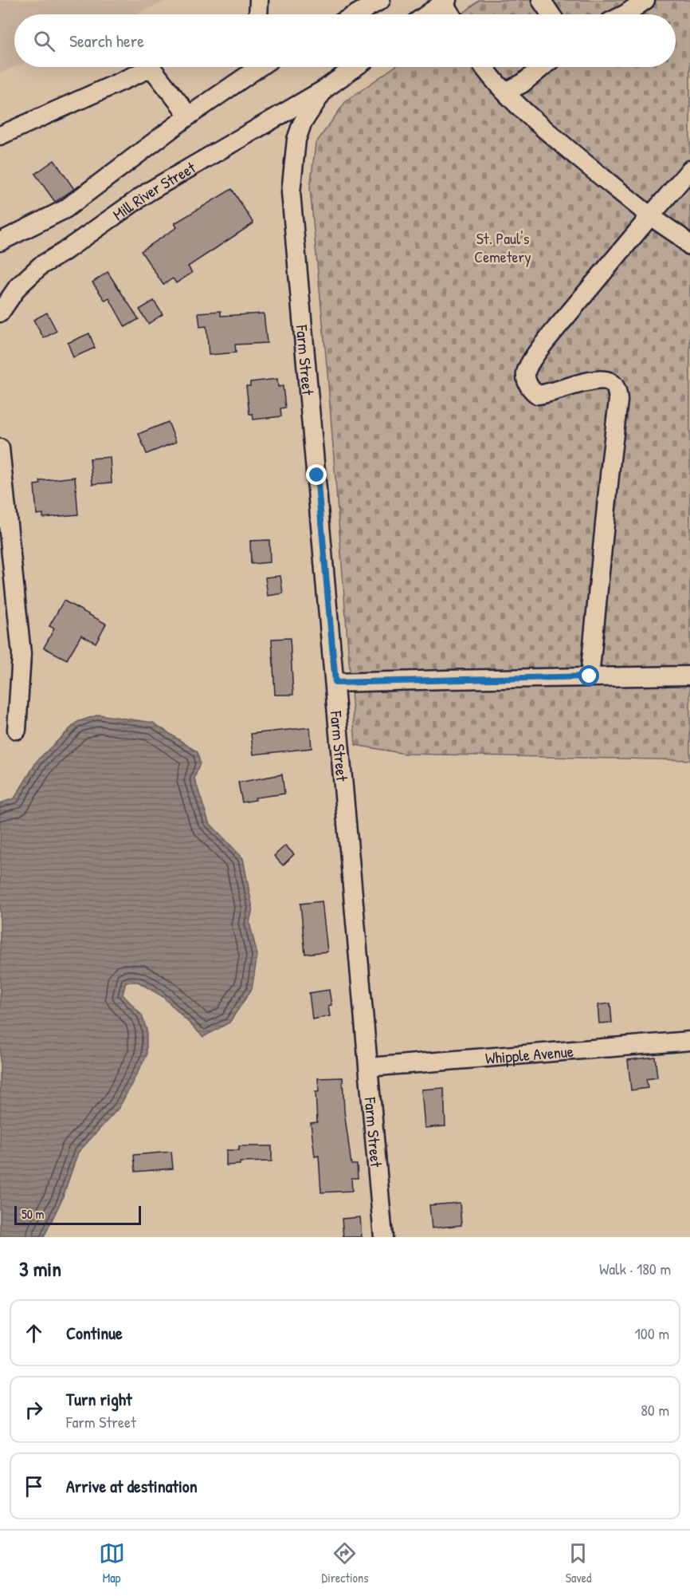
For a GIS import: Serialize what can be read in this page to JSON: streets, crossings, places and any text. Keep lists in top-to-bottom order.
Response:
{
  "streets": {
    "street": ["Mill River Street", "Farm Street", "Whipple Avenue"]
  },
  "crossings": [
    ["Mill River Street", "Farm Street"],
    ["Farm Street", "Whipple Avenue"]
  ],
  "parks": ["St. Paul's Cemetery"],
  "scale_bar": "50 m",
  "page": {
    "search": "Search here",
    "scale": "50 m",
    "heading": ["3 min", "Walk · 180 m"],
    "list": [
      ["Continue", "100 m"],
      ["Turn right", "Farm Street", "80 m"],
      "Arrive at destination"
    ],
    "nav": ["Map", "Directions", "Saved"]
  }
}
